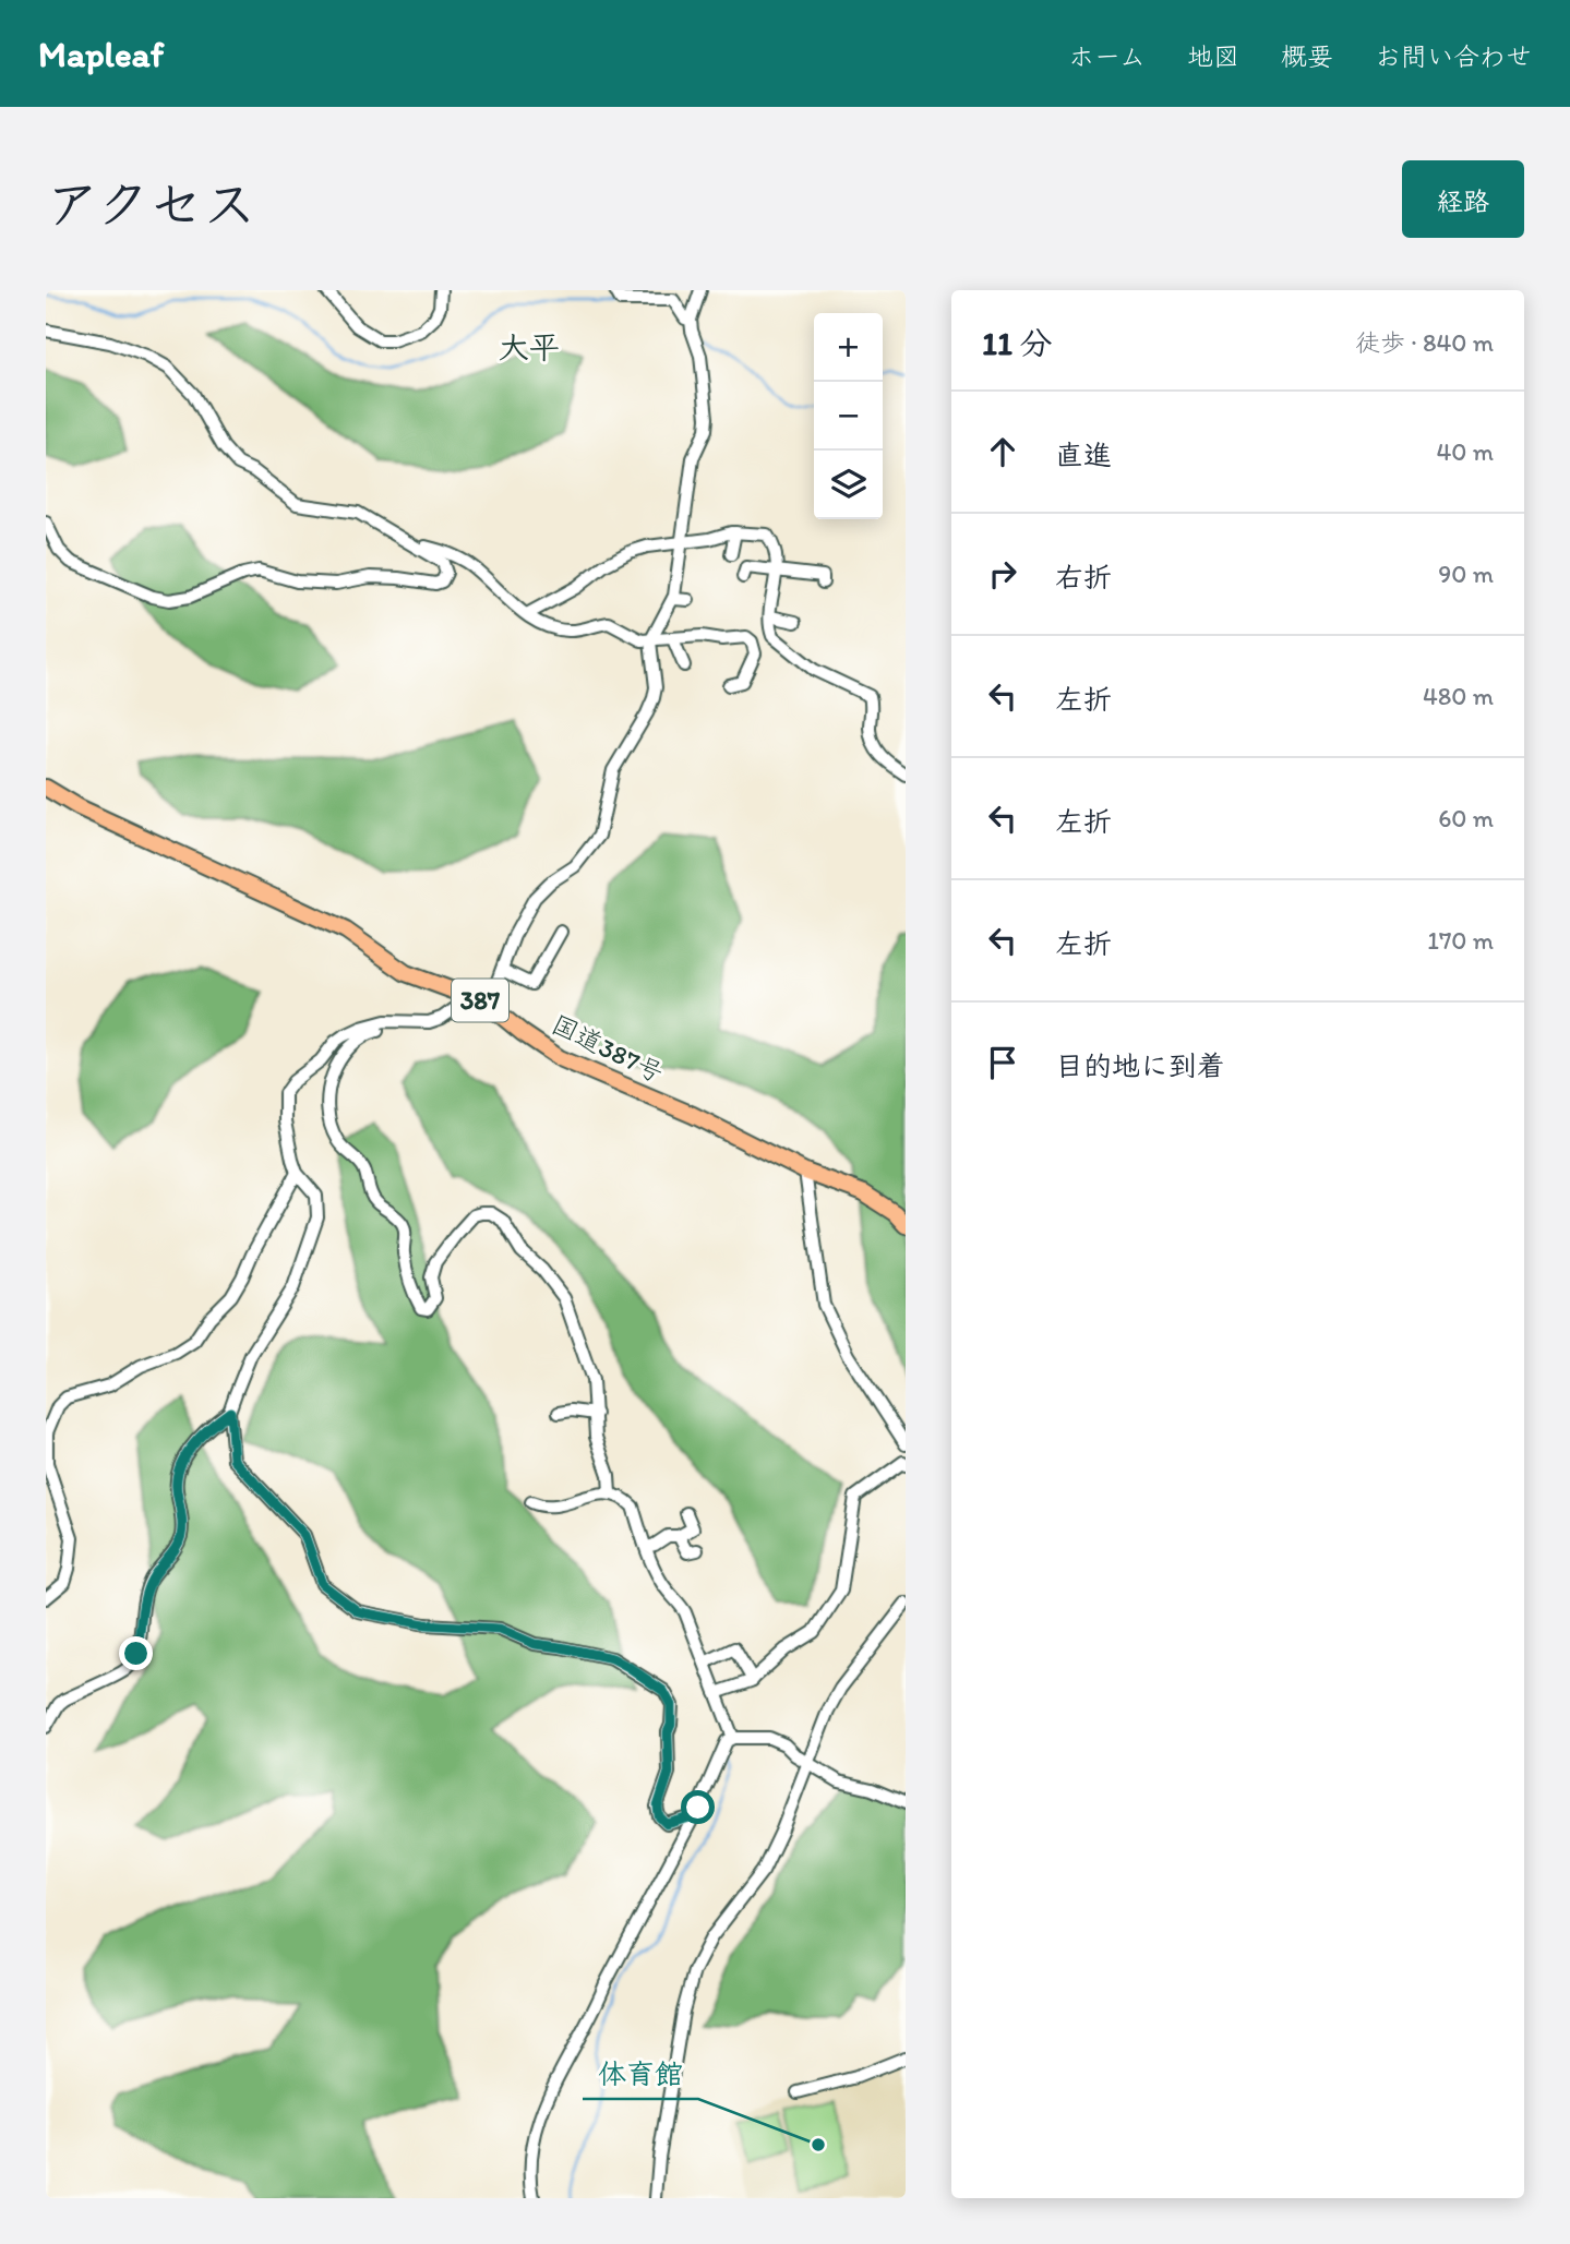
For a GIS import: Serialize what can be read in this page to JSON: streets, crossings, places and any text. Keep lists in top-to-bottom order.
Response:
{
  "streets": {
    "highway": ["387", "国道387号"]
  },
  "districts": ["大平"],
  "places": ["体育館"],
  "page": {
    "header": "Mapleaf",
    "nav": [
      "ホーム",
      "地図",
      "概要",
      "お問い合わせ"
    ],
    "title": "アクセス",
    "buttons": "経路",
    "heading": ["11 分", "徒歩 · 840 m"],
    "map_buttons": ["+", "−"],
    "list": [
      ["直進", "40 m"],
      ["右折", "90 m"],
      ["左折", "480 m"],
      ["左折", "60 m"],
      ["左折", "170 m"],
      "目的地に到着"
    ]
  }
}
